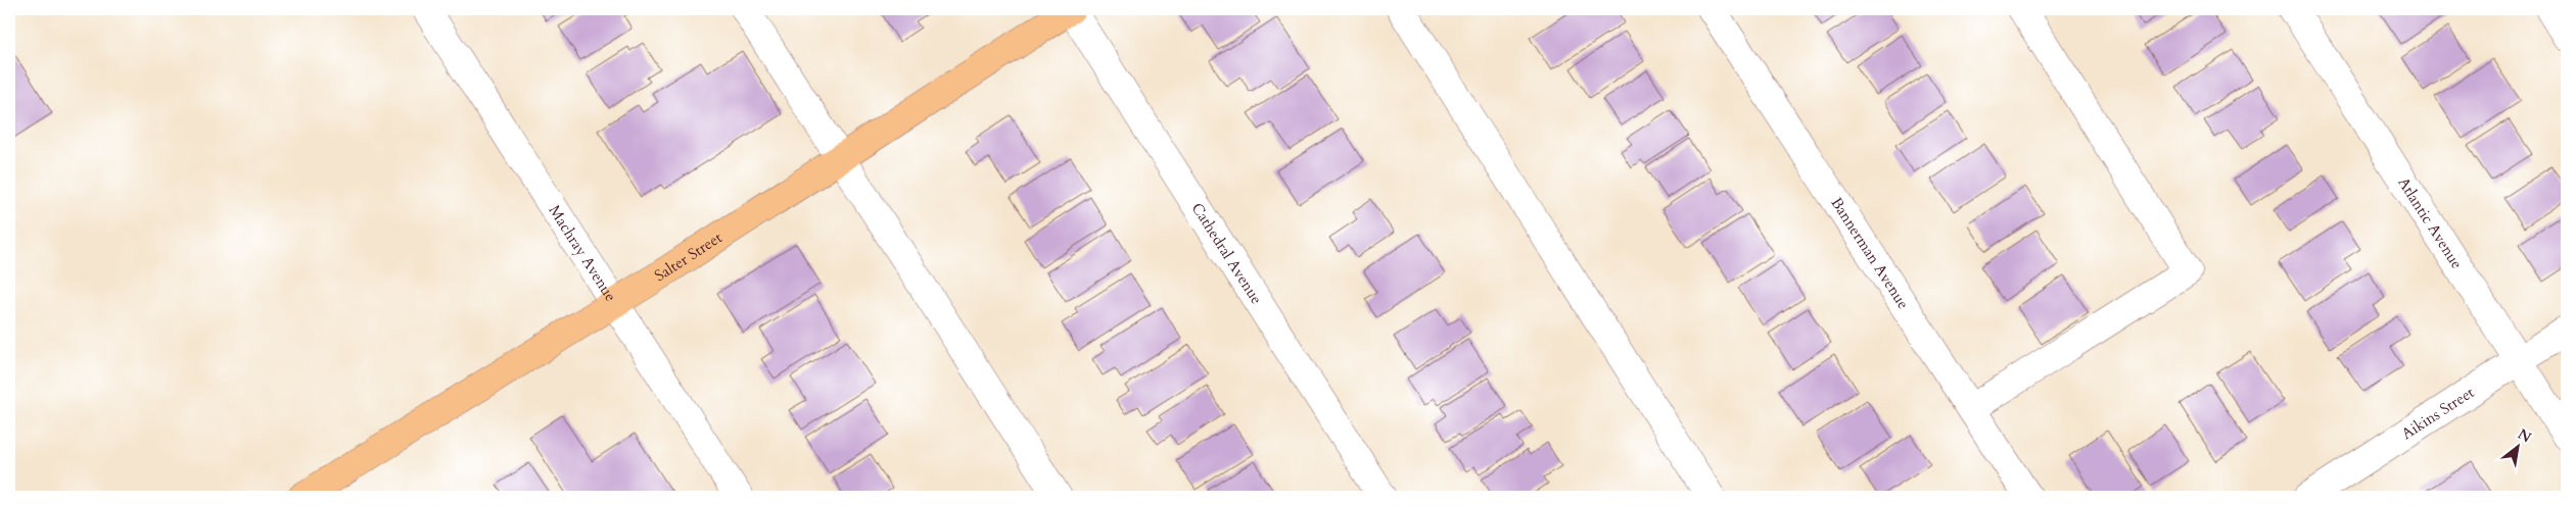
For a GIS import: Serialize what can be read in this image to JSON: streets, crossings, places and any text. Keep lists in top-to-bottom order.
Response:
{
  "streets": {
    "main road": ["Salter Street"],
    "street": [
      "Atlantic Avenue",
      "Machray Avenue",
      "Cathedral Avenue",
      "Bannerman Avenue",
      "Aikins Street"
    ]
  },
  "crossings": [
    ["Atlantic Avenue", "Aikins Street"],
    ["Machray Avenue", "Salter Street"],
    ["Cathedral Avenue", "Salter Street"]
  ],
  "north": "top right"
}
